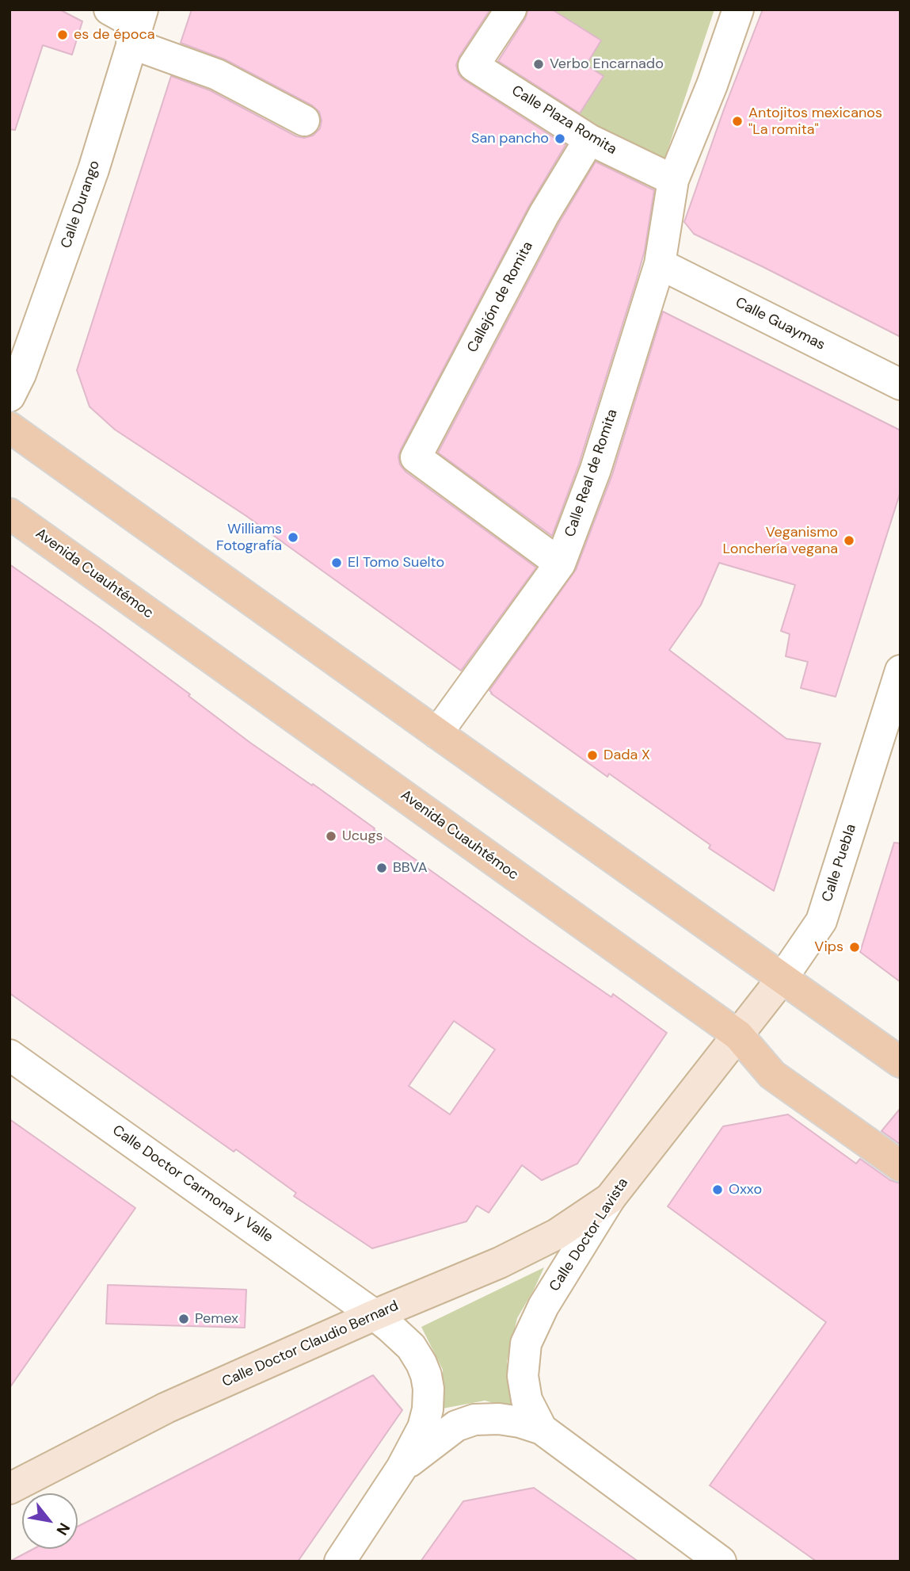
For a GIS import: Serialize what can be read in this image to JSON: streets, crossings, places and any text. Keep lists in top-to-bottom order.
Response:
{
  "streets": {
    "main road": ["Avenida Cuauhtémoc"],
    "street": [
      "Calle Plaza Romita",
      "Calle Durango",
      "Callejón de Romita",
      "Calle Guaymas",
      "Calle Real de Romita",
      "Calle Puebla",
      "Calle Doctor Carmona y Valle",
      "Calle Doctor Lavista",
      "Calle Doctor Claudio Bernard"
    ]
  },
  "crossings": [
    ["Calle Plaza Romita", "Callejón de Romita"],
    ["Calle Plaza Romita", "Calle Real de Romita"],
    ["Callejón de Romita", "Calle Real de Romita"],
    ["Calle Guaymas", "Calle Real de Romita"],
    ["Avenida Cuauhtémoc", "Calle Puebla"],
    ["Avenida Cuauhtémoc", "Calle Doctor Lavista"],
    ["Calle Puebla", "Calle Doctor Lavista"],
    ["Calle Doctor Carmona y Valle", "Calle Doctor Claudio Bernard"],
    ["Calle Doctor Lavista", "Calle Doctor Claudio Bernard"]
  ],
  "places": [
    "es de época",
    "Verbo Encarnado",
    "Antojitos mexicanos \"La romita\"",
    "San pancho",
    "Williams Fotografía",
    "Veganismo Lonchería vegana",
    "El Tomo Suelto",
    "Dada X",
    "Ucugs",
    "BBVA",
    "Vips",
    "Oxxo",
    "Pemex"
  ],
  "north": "bottom right"
}
